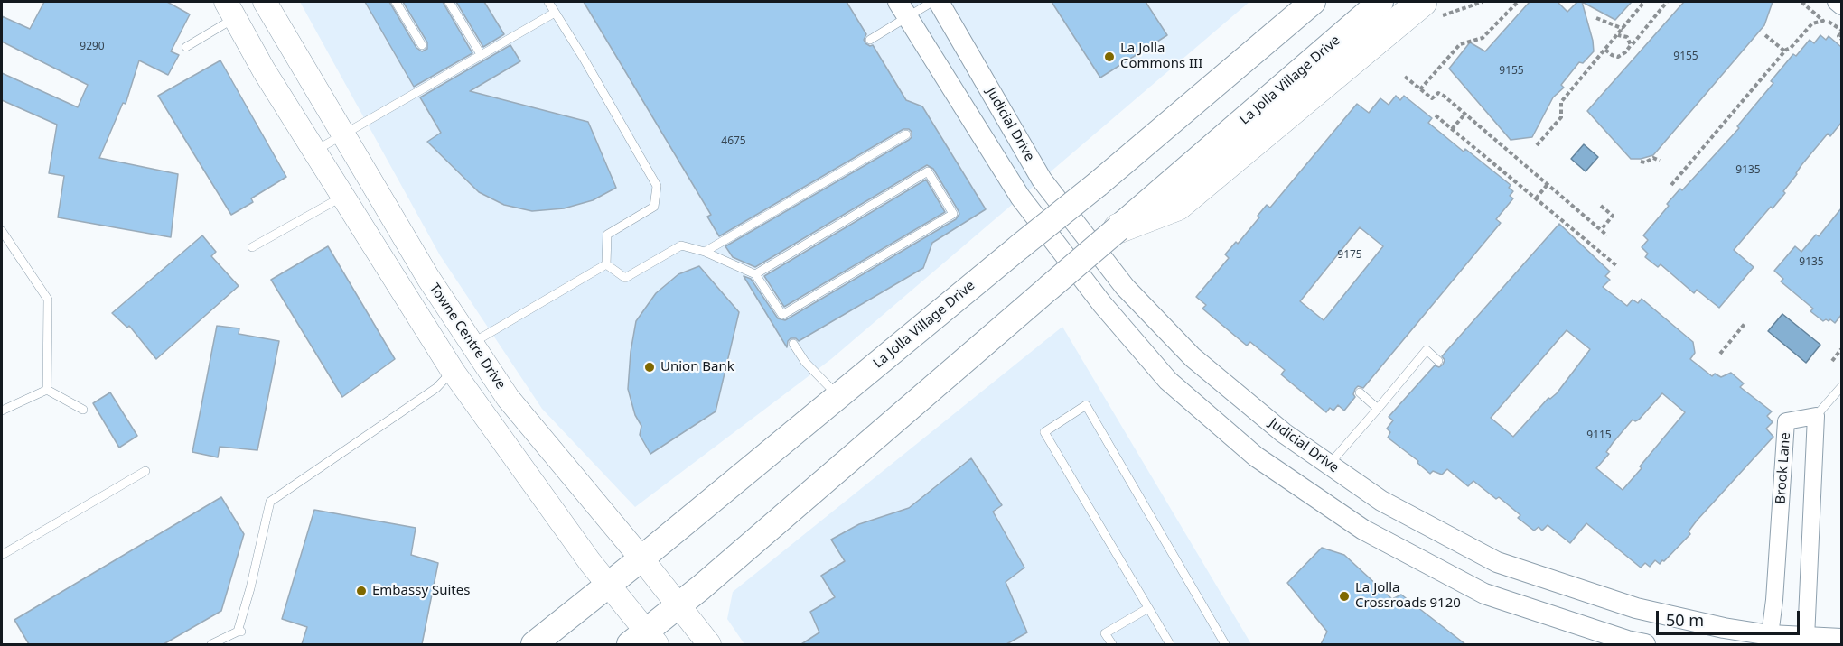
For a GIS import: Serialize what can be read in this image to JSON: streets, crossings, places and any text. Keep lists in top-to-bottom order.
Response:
{
  "streets": {
    "main road": ["La Jolla Village Drive", "Towne Centre Drive"],
    "street": ["Judicial Drive", "Brook Lane"]
  },
  "crossings": [
    ["La Jolla Village Drive", "Towne Centre Drive"],
    ["Judicial Drive", "Brook Lane"]
  ],
  "places": [
    "La Jolla Commons III",
    "Union Bank",
    "Embassy Suites",
    "La Jolla Crossroads 9120"
  ],
  "house_numbers": [
    "9290",
    "9155",
    "9155",
    "4675",
    "9135",
    "9175",
    "9135",
    "9115"
  ],
  "scale_bar": "50 m"
}
